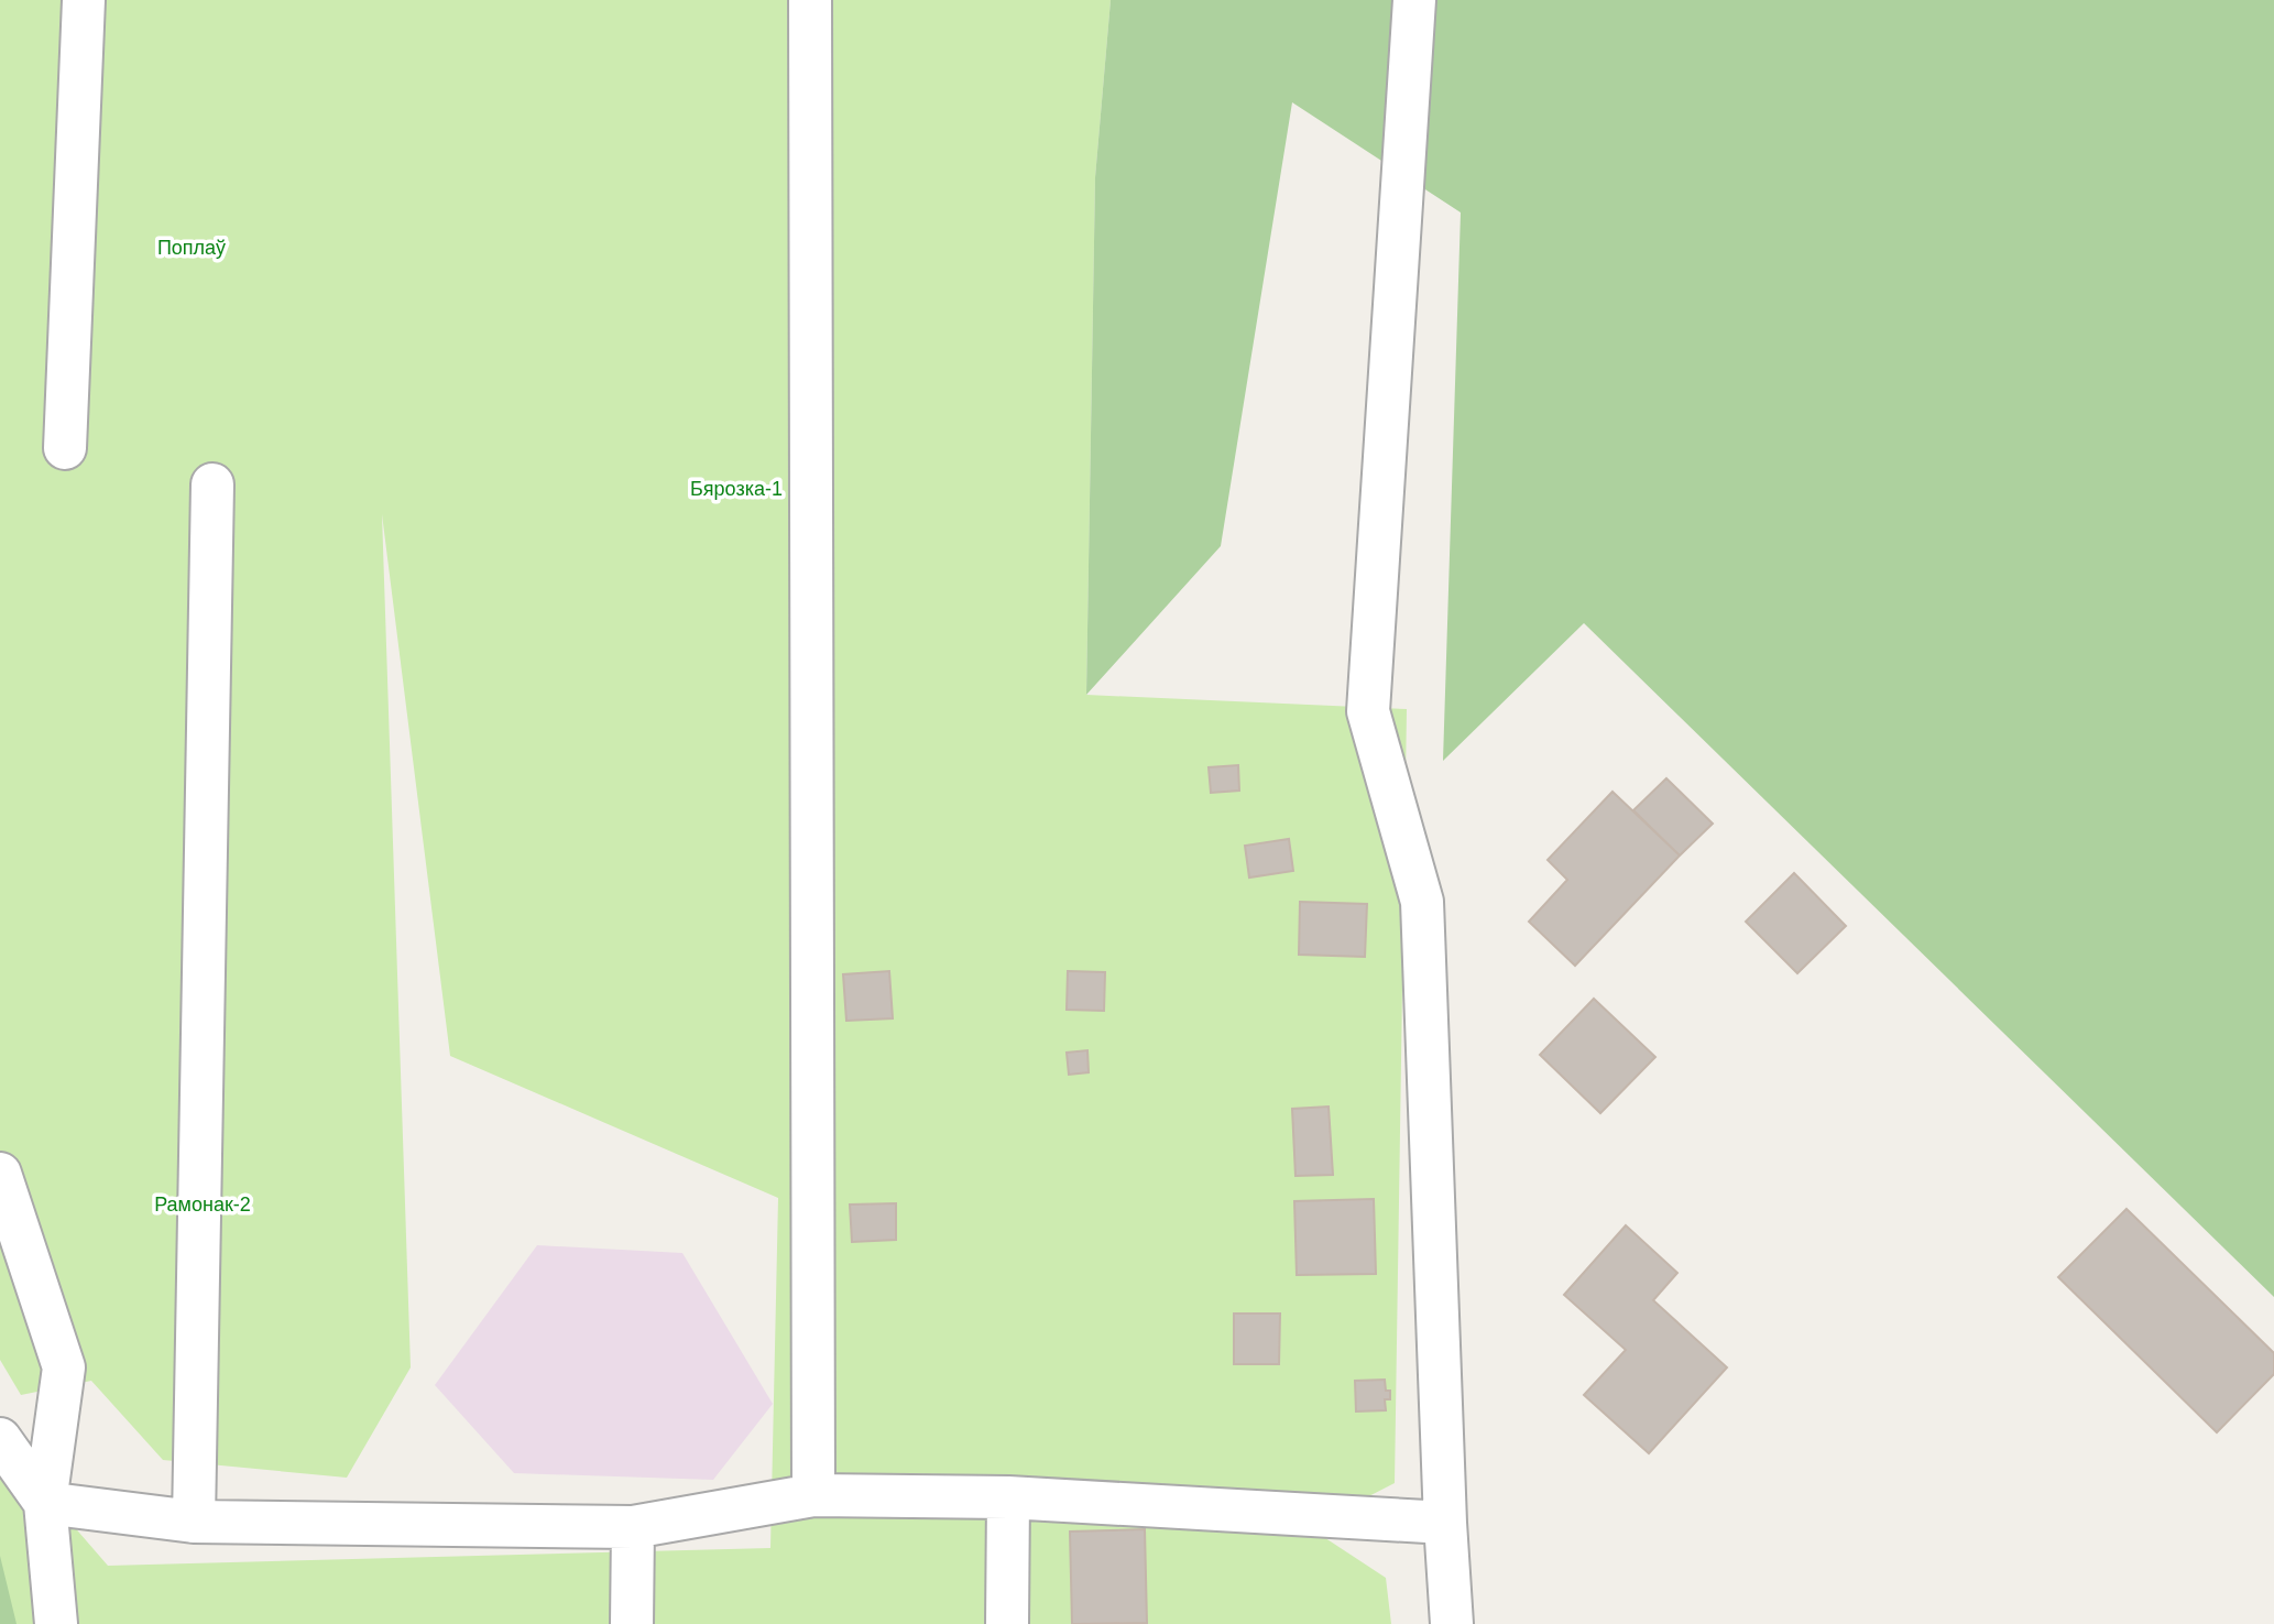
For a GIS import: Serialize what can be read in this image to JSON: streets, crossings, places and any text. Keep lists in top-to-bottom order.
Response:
{
  "parks": ["Поплаў", "Бярозка-1", "Рамонак-2"]
}
